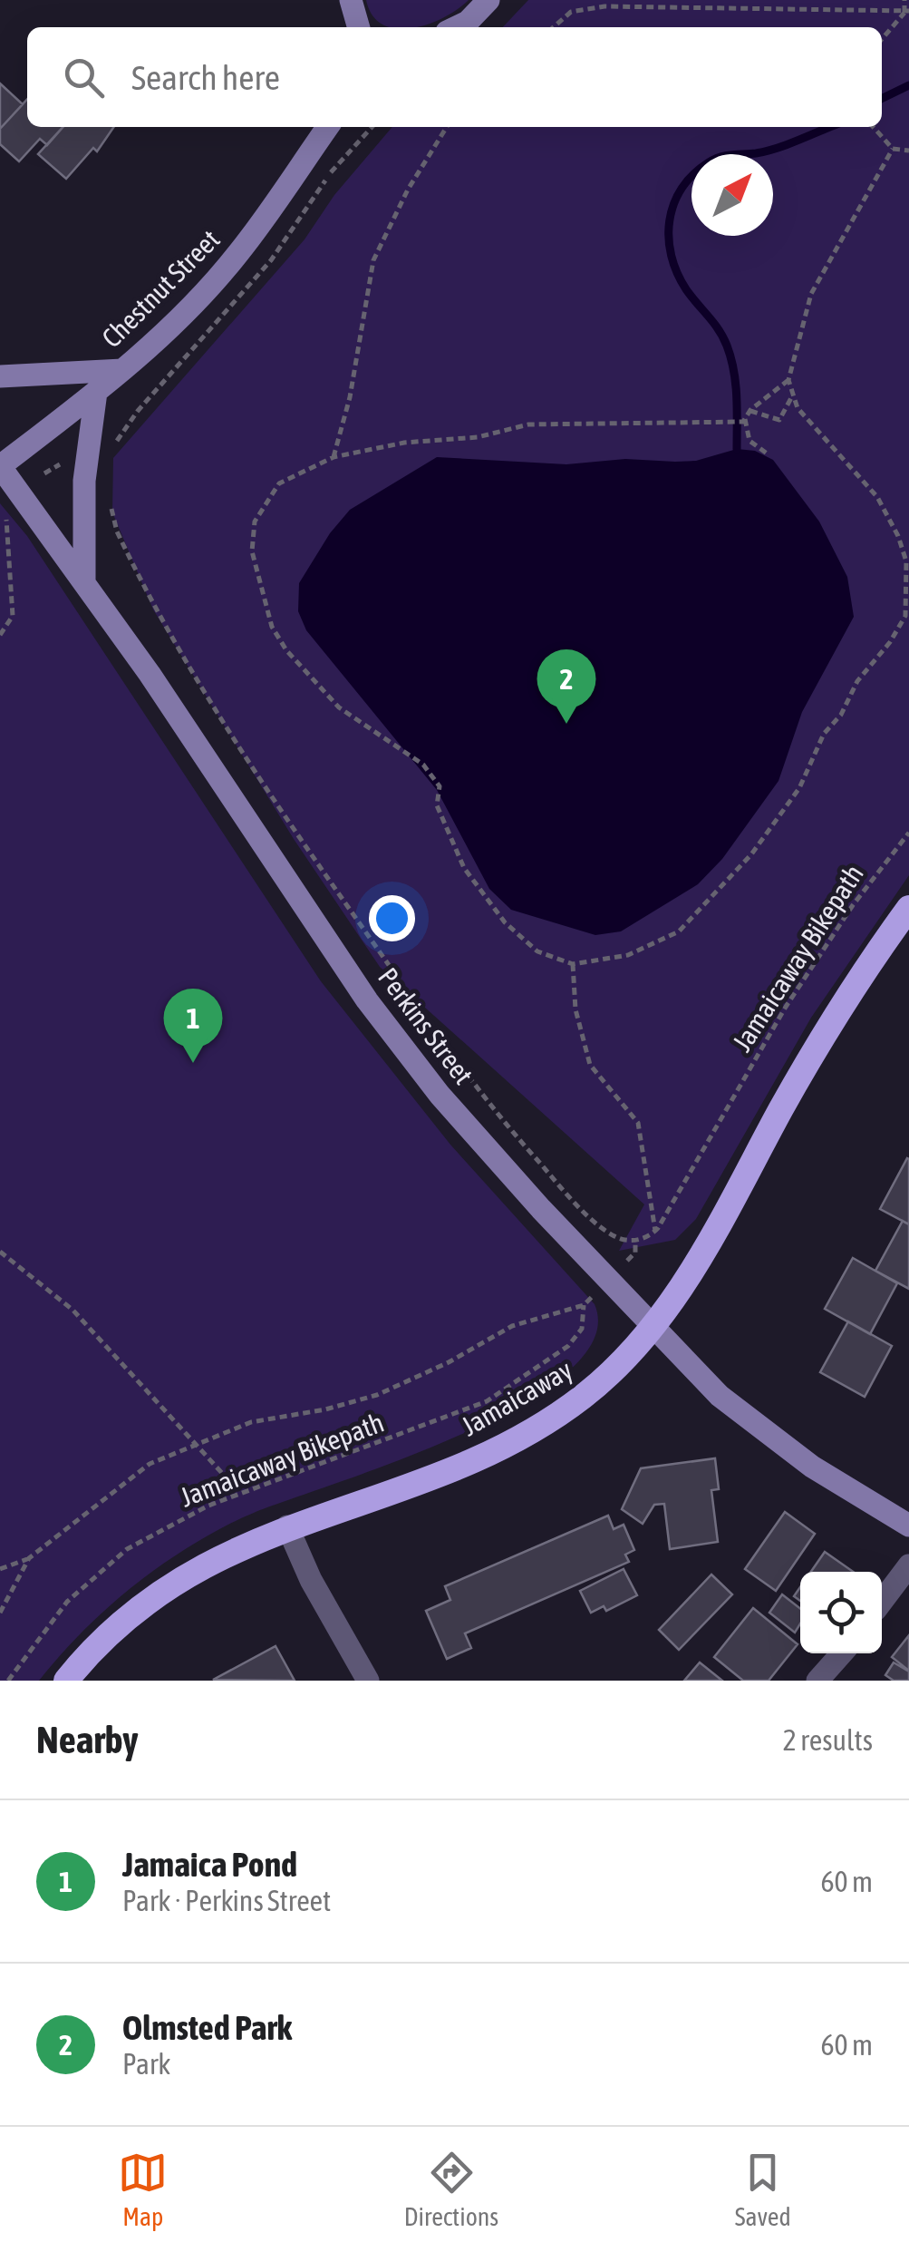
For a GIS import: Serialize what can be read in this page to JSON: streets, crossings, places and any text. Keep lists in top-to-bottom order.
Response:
{
  "streets": {
    "highway": ["Jamaicaway"],
    "main road": ["Chestnut Street", "Perkins Street"],
    "path": ["Jamaicaway Bikepath"]
  },
  "crossings": [
    ["Chestnut Street", "Perkins Street"],
    ["Perkins Street", "Jamaicaway"]
  ],
  "north": "top right",
  "page": {
    "search": "Search here",
    "pins": ["2", "1"],
    "heading": ["Nearby", "2 results"],
    "list": [
      {
        "mark": "1",
        "name": "Jamaica Pond",
        "note": "Park · Perkins Street",
        "value": "60 m"
      },
      {
        "mark": "2",
        "name": "Olmsted Park",
        "note": "Park",
        "value": "60 m"
      }
    ],
    "nav": ["Map", "Directions", "Saved"]
  }
}
